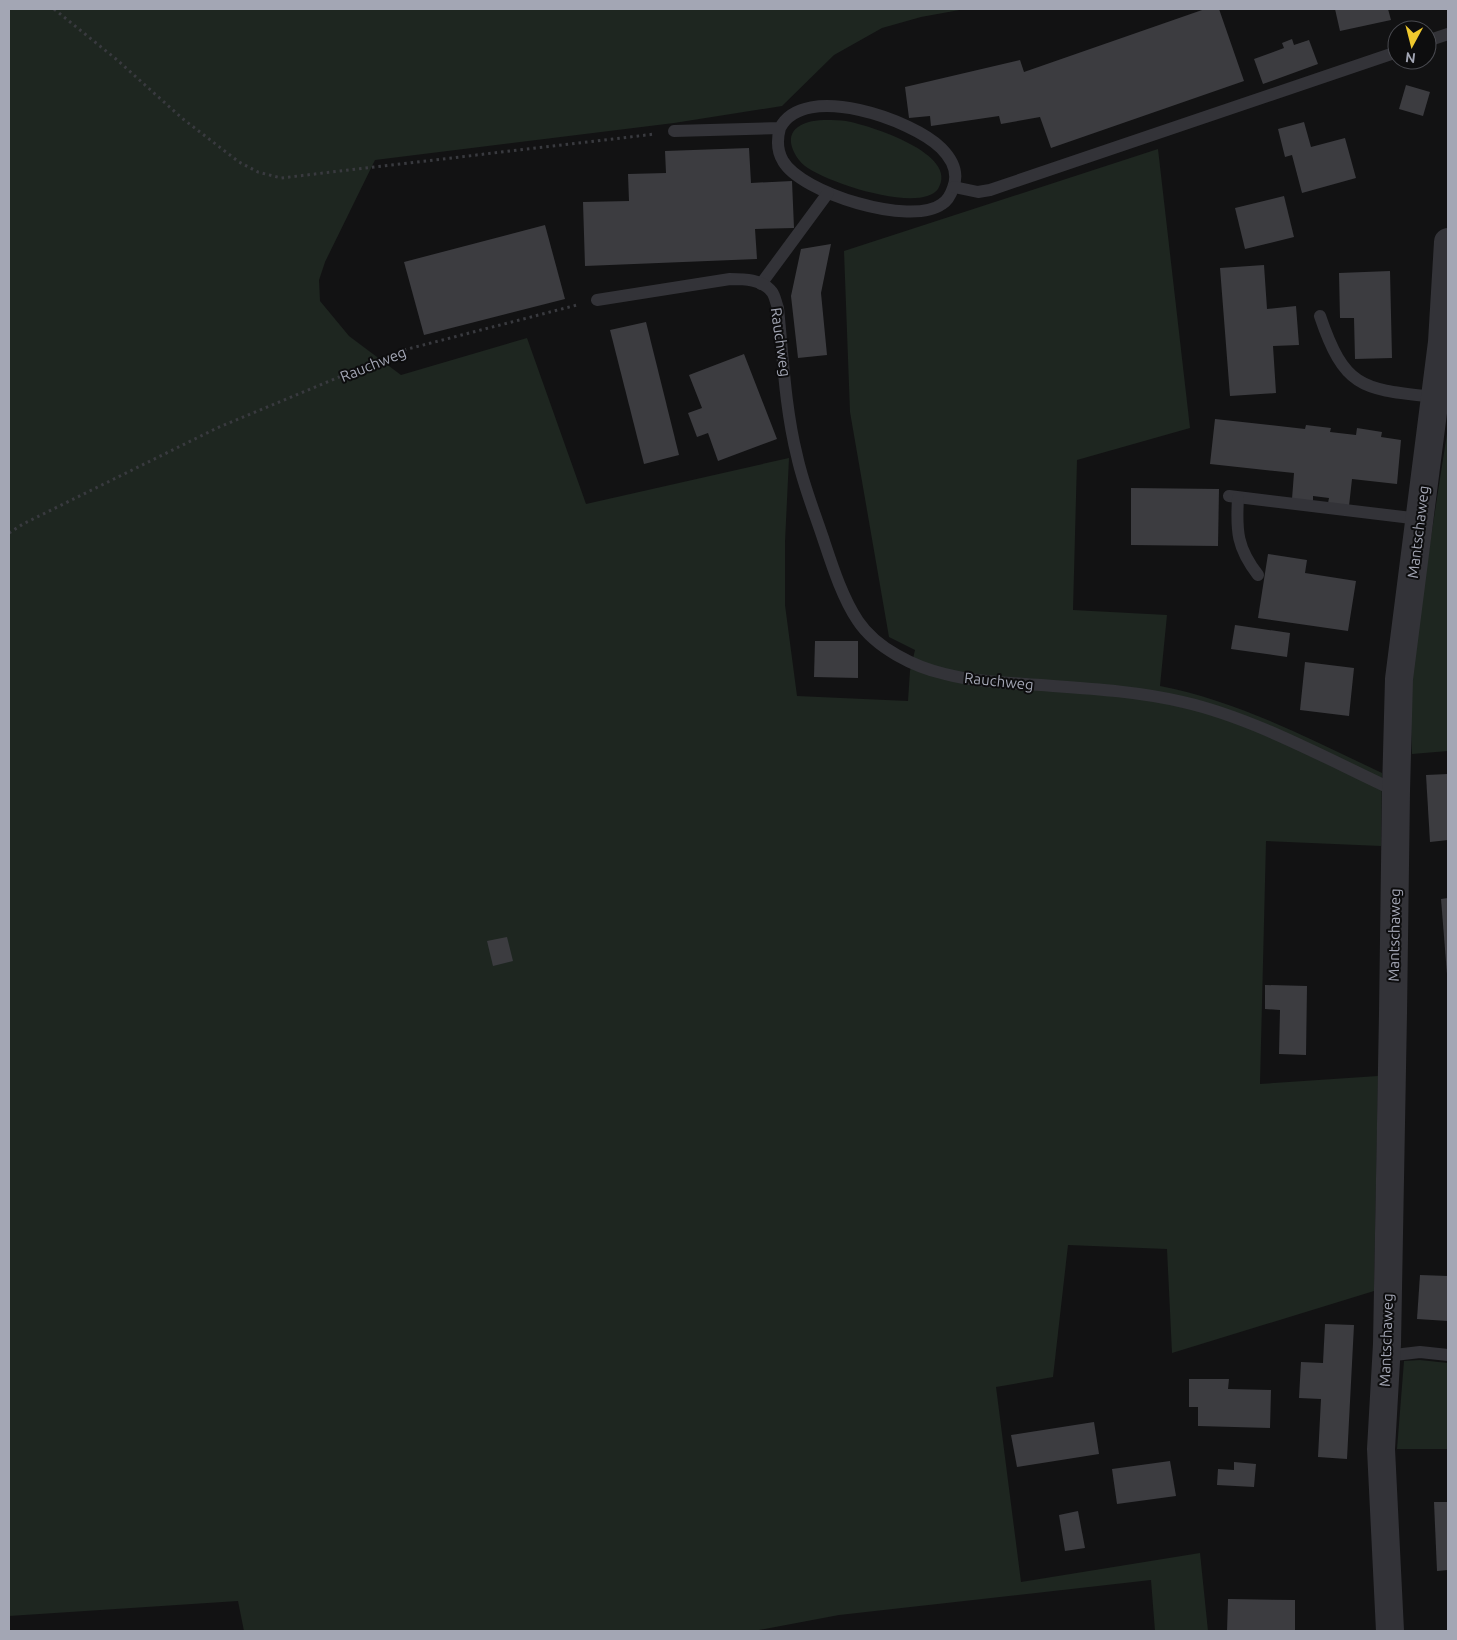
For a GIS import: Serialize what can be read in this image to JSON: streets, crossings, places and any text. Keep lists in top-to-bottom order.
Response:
{
  "streets": {
    "street": ["Mantschaweg"],
    "lane": ["Rauchweg"]
  },
  "crossings": [
    ["Rauchweg", "Mantschaweg"]
  ],
  "north": "bottom"
}
